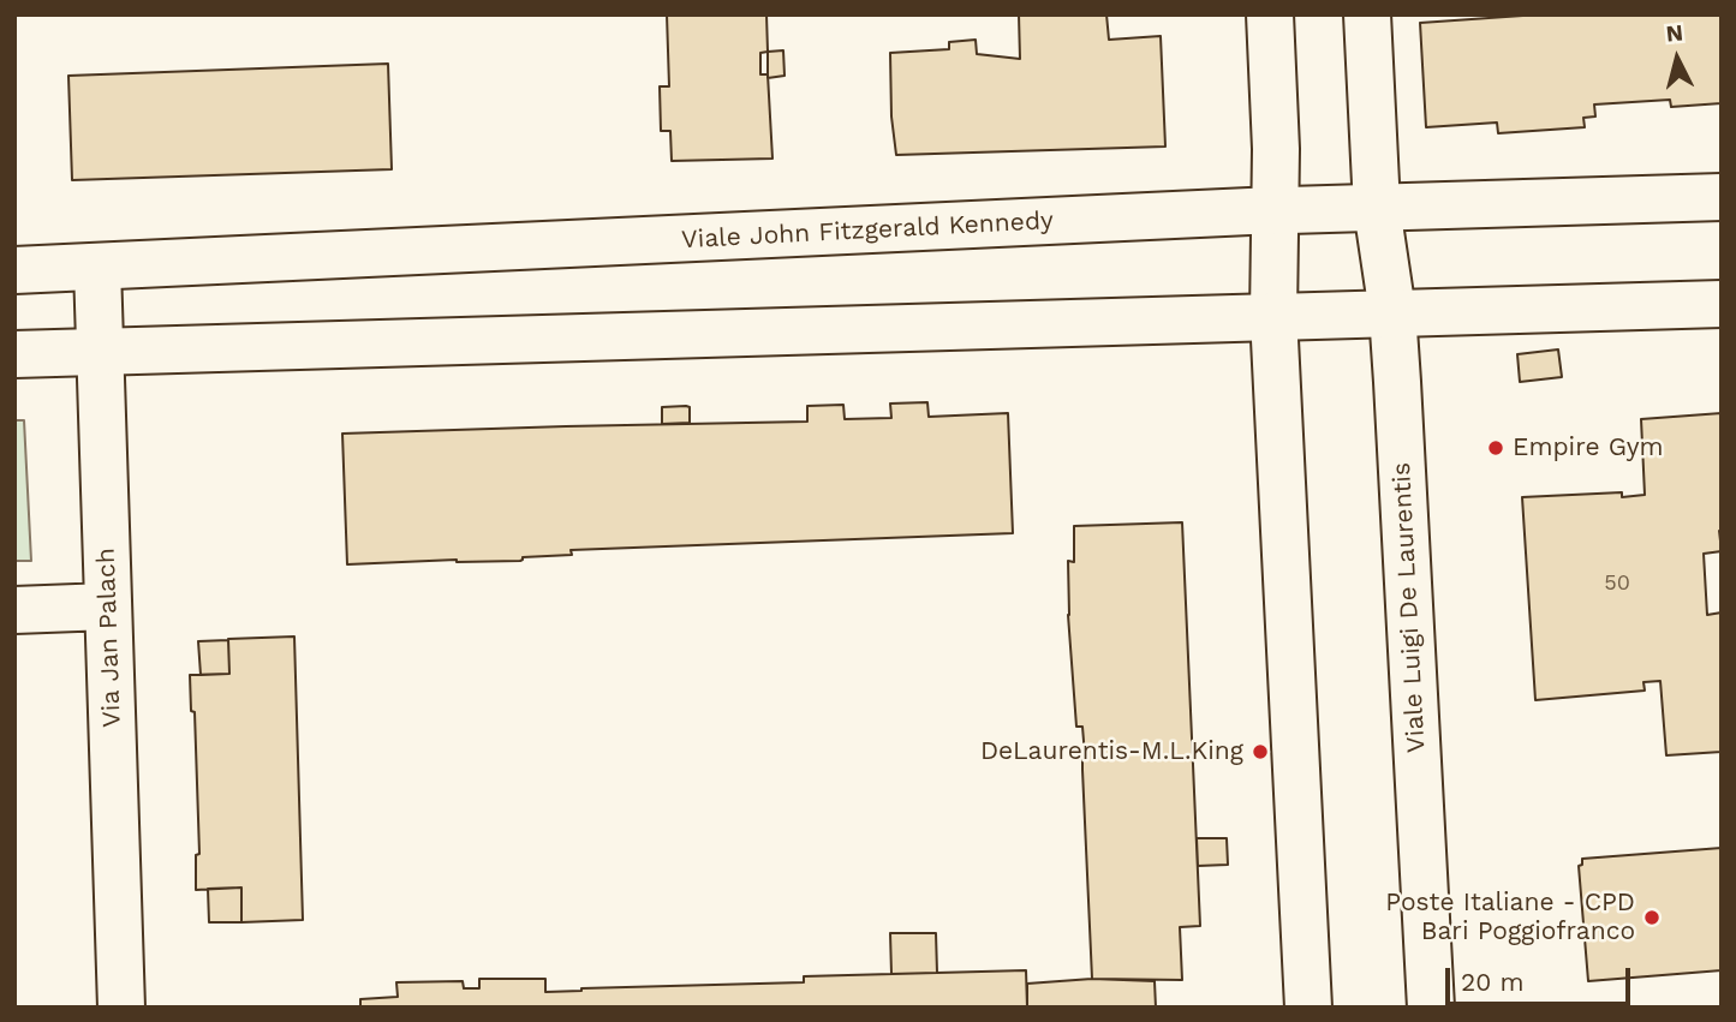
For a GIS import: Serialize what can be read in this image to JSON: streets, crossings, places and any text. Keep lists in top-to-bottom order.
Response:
{
  "streets": {
    "main road": ["Viale John Fitzgerald Kennedy", "Viale Luigi De Laurentis", "Via Jan Palach"]
  },
  "crossings": [
    ["Viale John Fitzgerald Kennedy", "Viale Luigi De Laurentis"],
    ["Viale John Fitzgerald Kennedy", "Via Jan Palach"]
  ],
  "places": ["Empire Gym", "DeLaurentis-M.L.King", "Poste Italiane - CPD Bari Poggiofranco"],
  "house_numbers": ["50"],
  "scale_bar": "20 m",
  "north": "top"
}
